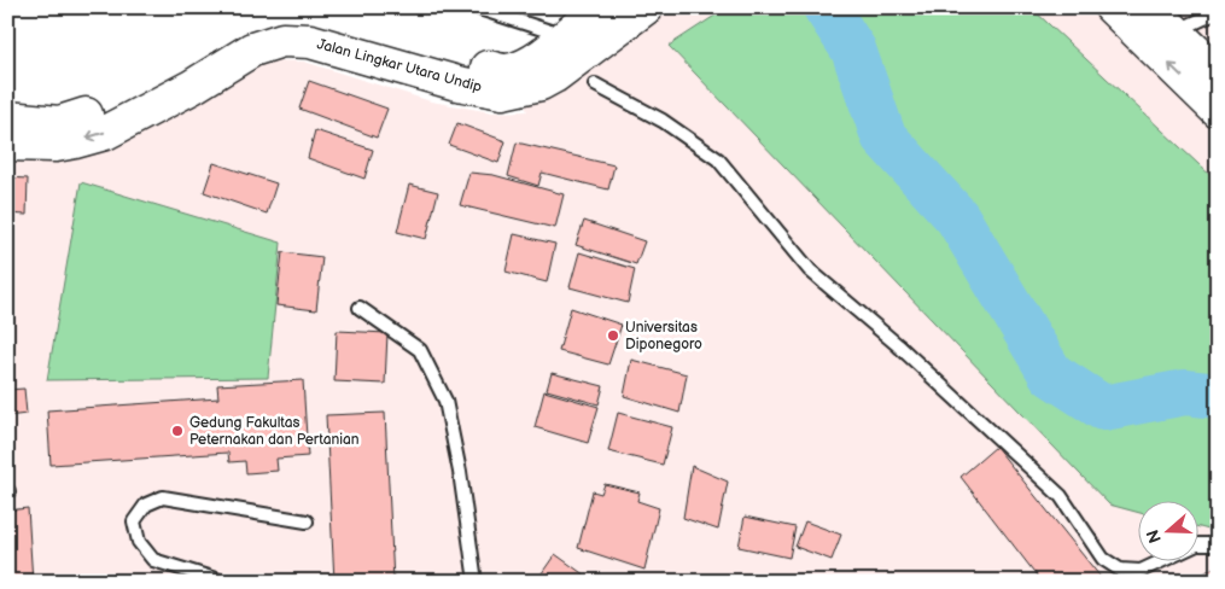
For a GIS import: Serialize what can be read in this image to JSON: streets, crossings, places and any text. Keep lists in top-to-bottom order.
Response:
{
  "streets": {
    "street": ["Jalan Lingkar Utara Undip"]
  },
  "places": ["Universitas Diponegoro", "Gedung Fakultas Peternakan dan Pertanian"],
  "north": "left"
}
